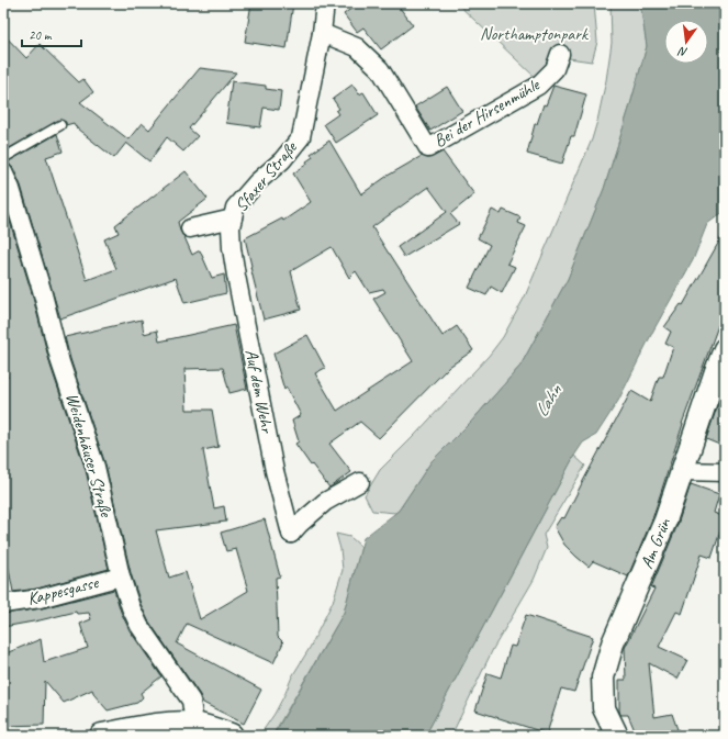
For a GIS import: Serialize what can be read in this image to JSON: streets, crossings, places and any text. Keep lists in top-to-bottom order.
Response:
{
  "streets": {
    "street": [
      "Bei der Hirsenmühle",
      "Sfaxer Straße",
      "Auf dem Wehr",
      "Weidenhäuser Straße",
      "Am Grün",
      "Kappesgasse"
    ]
  },
  "crossings": [
    ["Bei der Hirsenmühle", "Sfaxer Straße"],
    ["Sfaxer Straße", "Auf dem Wehr"],
    ["Weidenhäuser Straße", "Kappesgasse"]
  ],
  "water": ["Lahn"],
  "parks": ["Northamptonpark"],
  "scale_bar": "20 m",
  "north": "bottom"
}
